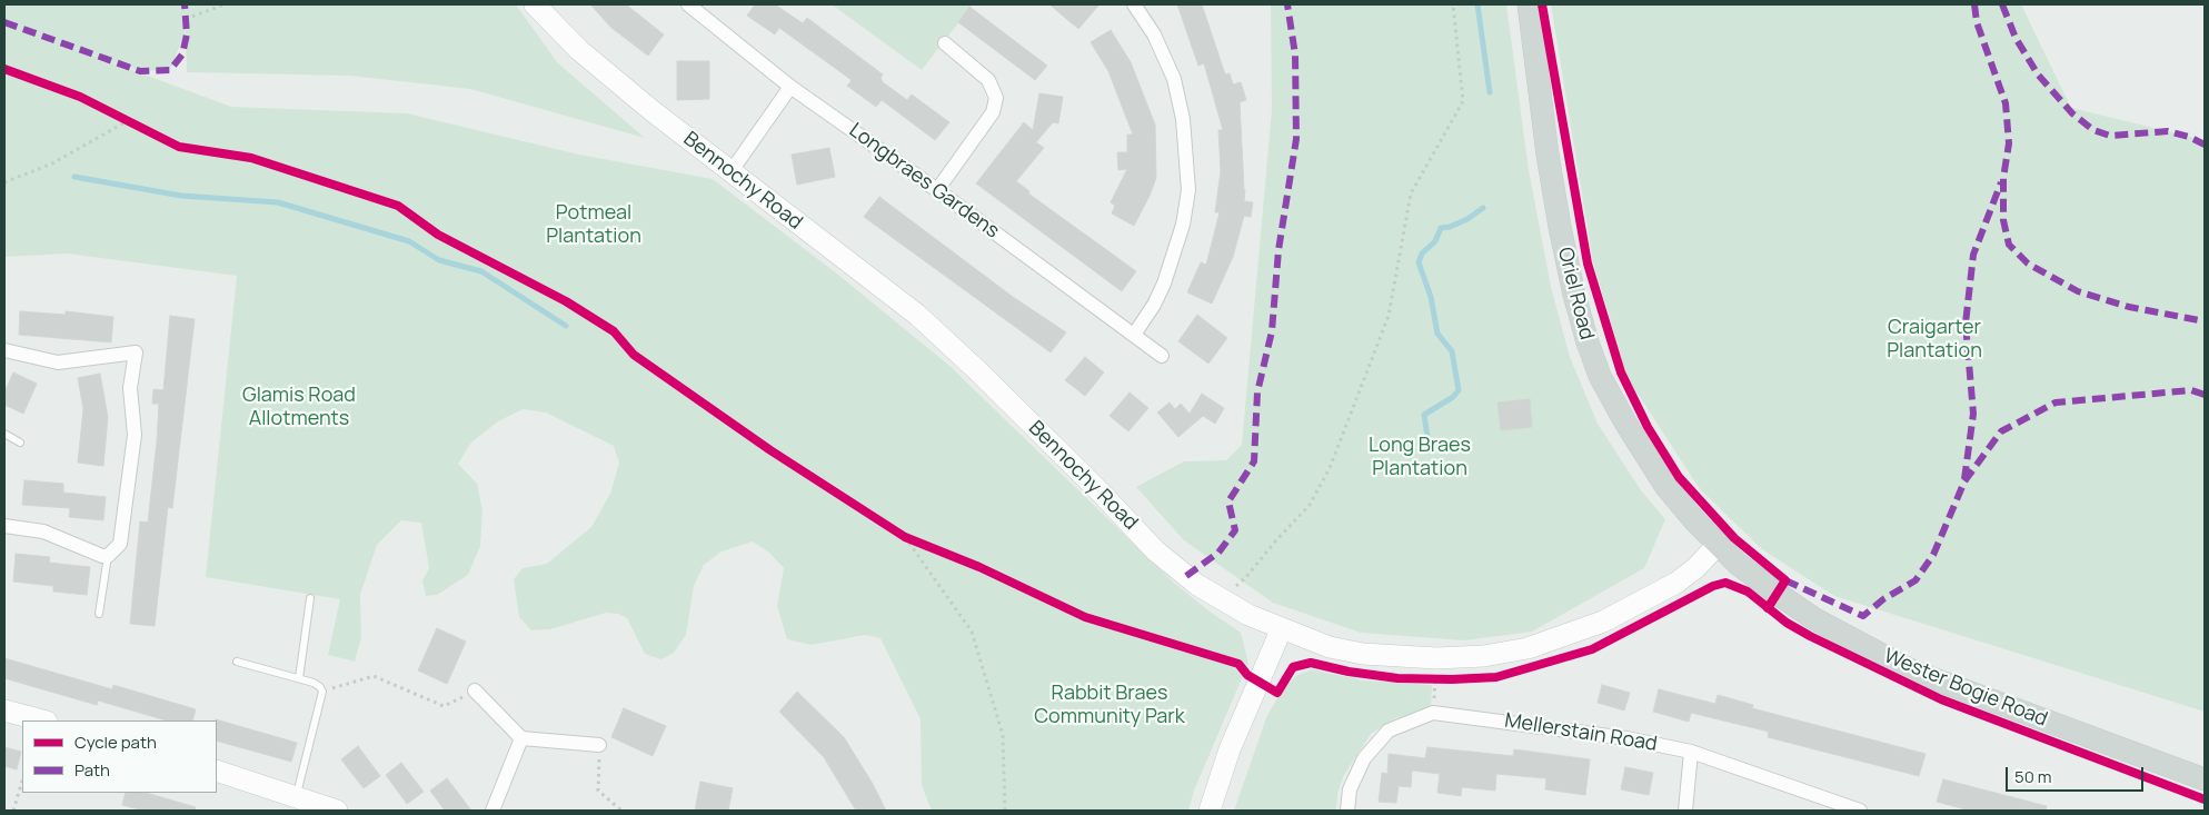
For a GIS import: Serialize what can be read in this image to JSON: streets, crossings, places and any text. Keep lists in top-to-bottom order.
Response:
{
  "streets": {
    "main road": ["Oriel Road", "Wester Bogie Road"],
    "street": ["Bennochy Road", "Longbraes Gardens", "Mellerstain Road"]
  },
  "crossings": [
    ["Bennochy Road", "Oriel Road"],
    ["Bennochy Road", "Wester Bogie Road"],
    ["Oriel Road", "Wester Bogie Road"]
  ],
  "parks": [
    "Potmeal Plantation",
    "Craigarter Plantation",
    "Glamis Road Allotments",
    "Long Braes Plantation",
    "Rabbit Braes Community Park"
  ],
  "legend": ["Cycle path", "Path"],
  "scale_bar": "50 m"
}
